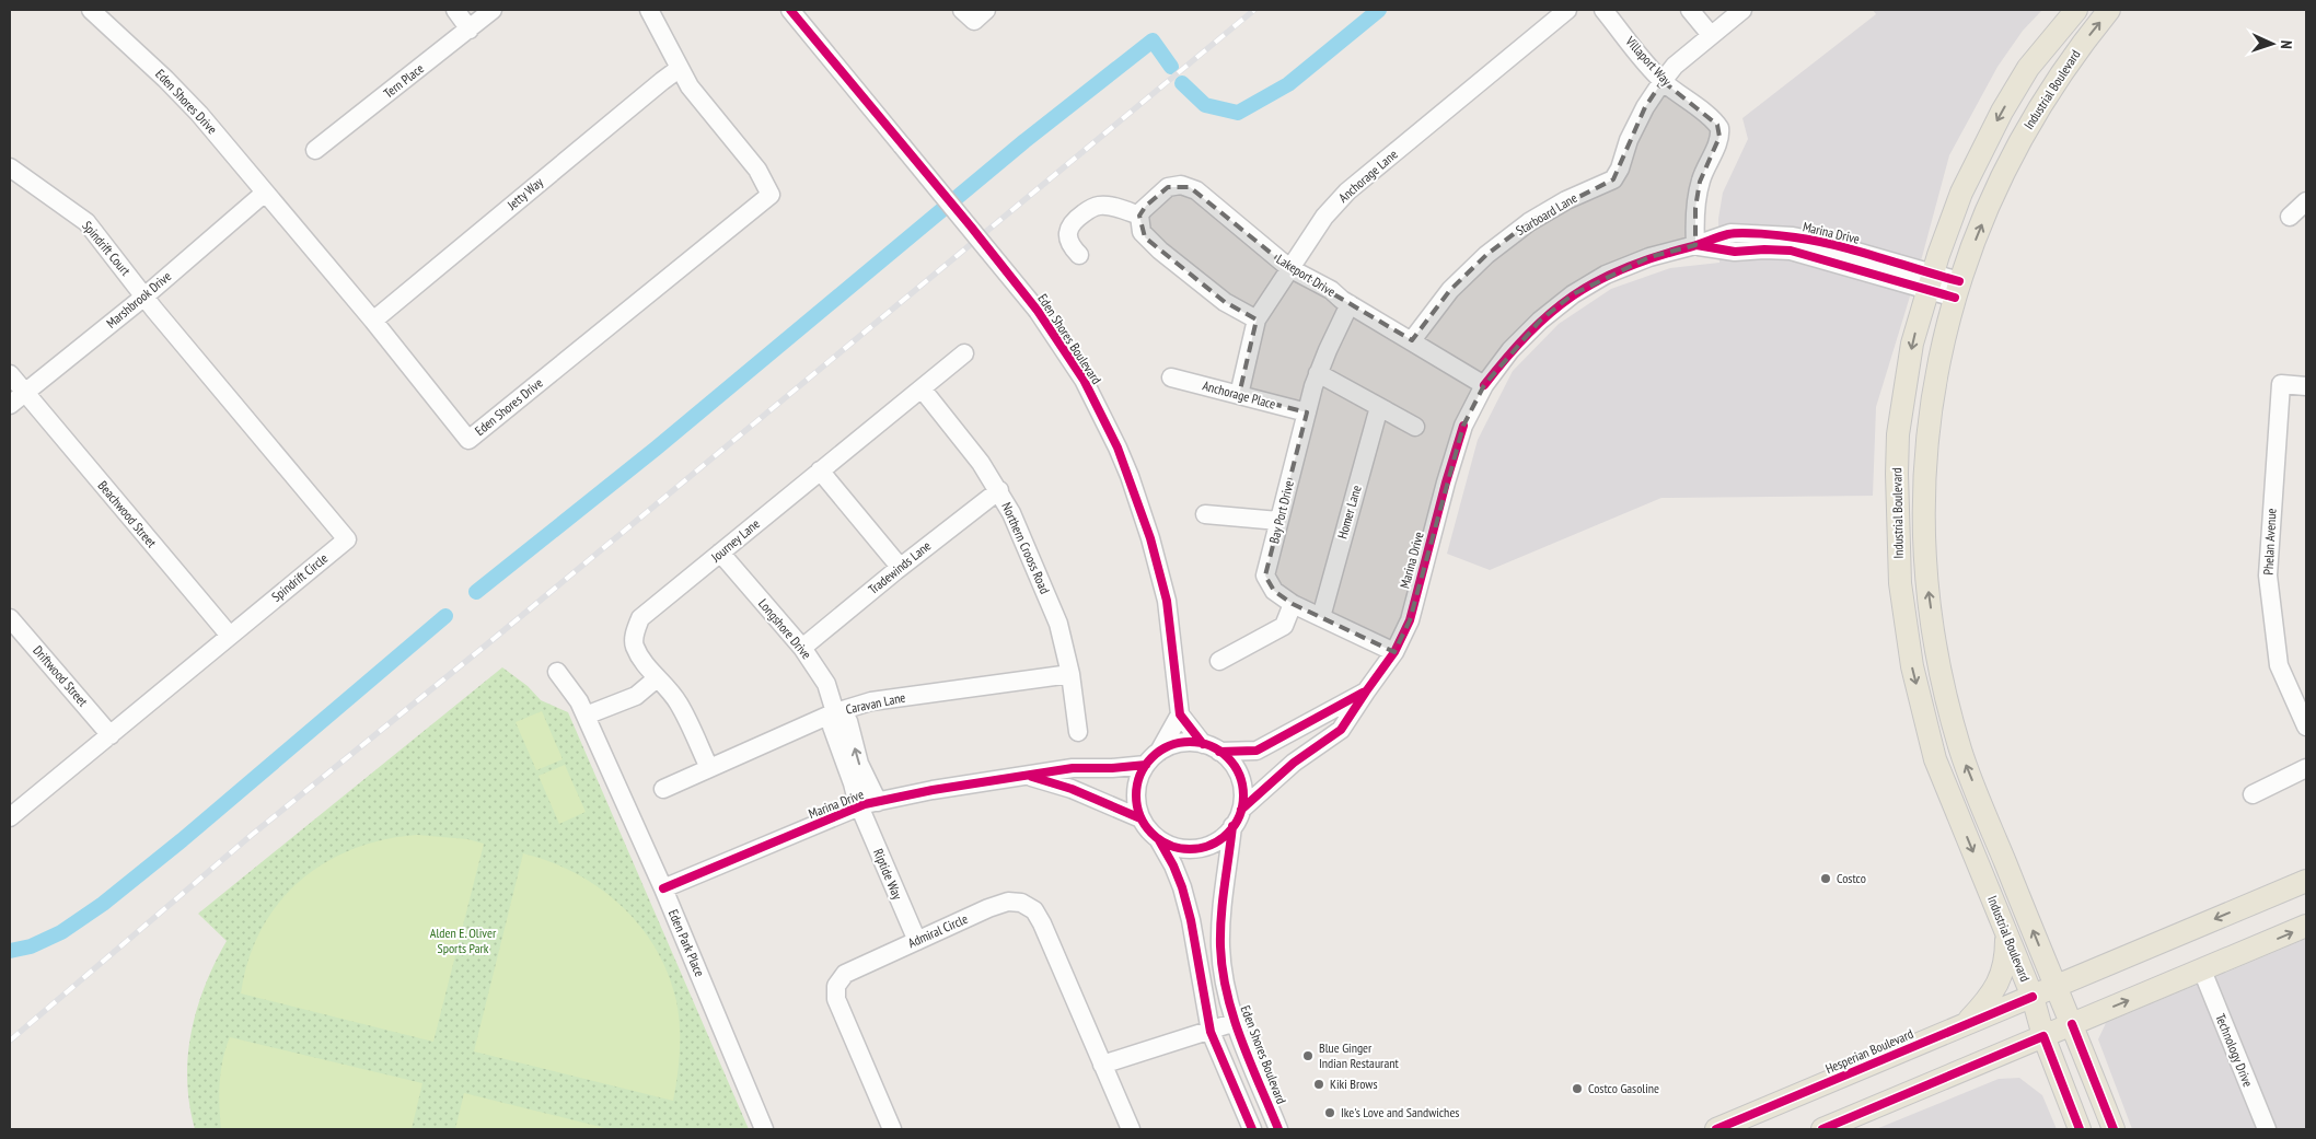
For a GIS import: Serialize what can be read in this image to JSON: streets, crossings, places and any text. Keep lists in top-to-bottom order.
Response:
{
  "streets": {
    "main road": ["Industrial Boulevard", "Hesperian Boulevard"],
    "street": [
      "Villaport Way",
      "Tern Place",
      "Eden Shores Drive",
      "Anchorage Lane",
      "Jetty Way",
      "Starboard Lane",
      "Marina Drive",
      "Spindrift Court",
      "Lakeport Drive",
      "Marshbrook Drive",
      "Eden Shores Boulevard",
      "Anchorage Place",
      "Bay Port Drive",
      "Homer Lane",
      "Beachwood Street",
      "Journey Lane",
      "Phelan Avenue",
      "Northern Crooss Road",
      "Tradewinds Lane",
      "Spindrift Circle",
      "Longshore Drive",
      "Driftwood Street",
      "Caravan Lane",
      "Riptide Way",
      "Admiral Circle",
      "Eden Park Place",
      "Technology Drive"
    ]
  },
  "crossings": [
    ["Villaport Way", "Starboard Lane"],
    ["Villaport Way", "Marina Drive"],
    ["Industrial Boulevard", "Marina Drive"],
    ["Industrial Boulevard", "Hesperian Boulevard"],
    ["Eden Shores Drive", "Jetty Way"],
    ["Eden Shores Drive", "Marshbrook Drive"],
    ["Anchorage Lane", "Lakeport Drive"],
    ["Anchorage Lane", "Anchorage Place"],
    ["Starboard Lane", "Lakeport Drive"],
    ["Marina Drive", "Lakeport Drive"],
    ["Marina Drive", "Eden Shores Boulevard"],
    ["Marina Drive", "Bay Port Drive"],
    ["Marina Drive", "Longshore Drive"],
    ["Marina Drive", "Riptide Way"],
    ["Marina Drive", "Eden Park Place"],
    ["Spindrift Court", "Marshbrook Drive"],
    ["Spindrift Court", "Spindrift Circle"],
    ["Lakeport Drive", "Bay Port Drive"],
    ["Marshbrook Drive", "Beachwood Street"],
    ["Marshbrook Drive", "Spindrift Circle"],
    ["Anchorage Place", "Bay Port Drive"],
    ["Bay Port Drive", "Homer Lane"],
    ["Beachwood Street", "Spindrift Circle"],
    ["Journey Lane", "Northern Crooss Road"],
    ["Journey Lane", "Longshore Drive"],
    ["Journey Lane", "Caravan Lane"],
    ["Northern Crooss Road", "Tradewinds Lane"],
    ["Northern Crooss Road", "Caravan Lane"],
    ["Tradewinds Lane", "Longshore Drive"],
    ["Spindrift Circle", "Driftwood Street"],
    ["Longshore Drive", "Caravan Lane"],
    ["Longshore Drive", "Riptide Way"],
    ["Riptide Way", "Admiral Circle"]
  ],
  "parks": ["Alden E. Oliver Sports Park"],
  "places": [
    "Costco",
    "Blue Ginger Indian Restaurant",
    "Kiki Brows",
    "Costco Gasoline",
    "Ike's Love and Sandwiches"
  ],
  "north": "right"
}
